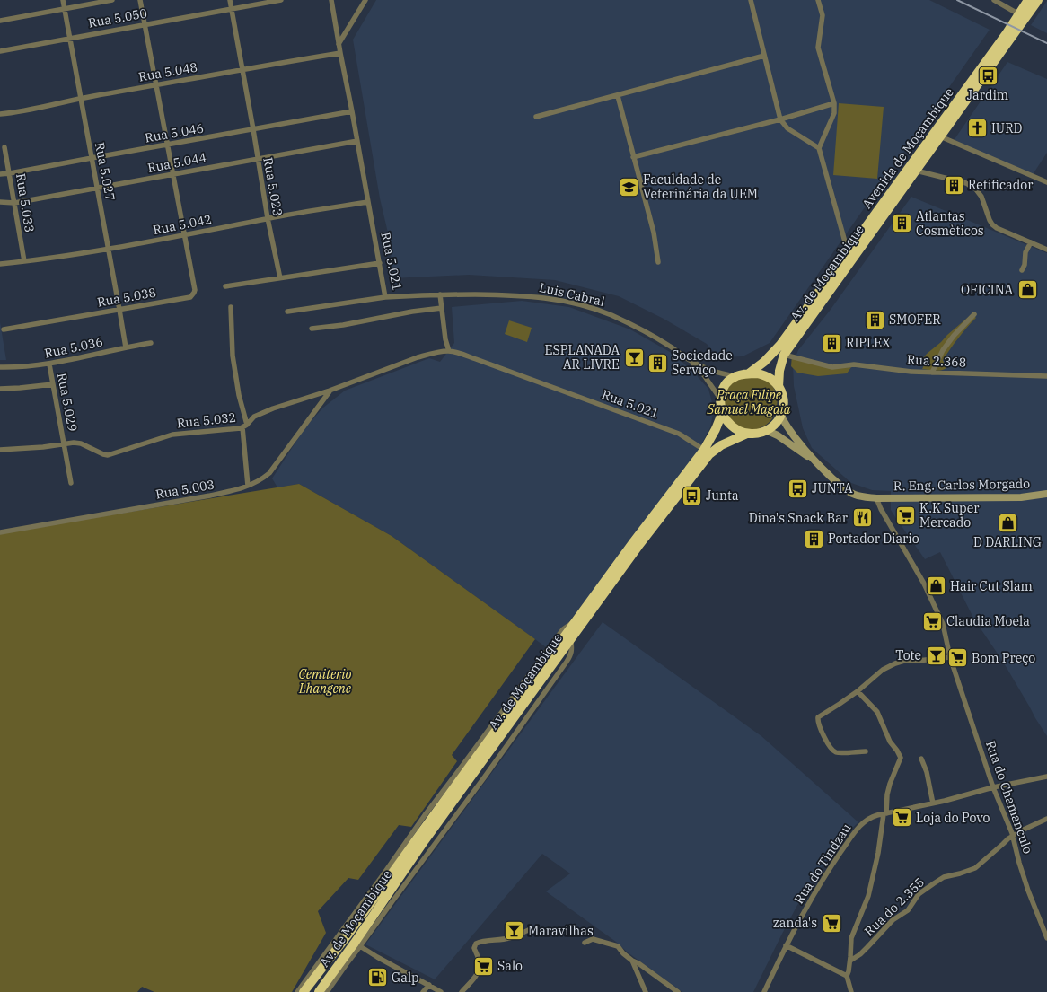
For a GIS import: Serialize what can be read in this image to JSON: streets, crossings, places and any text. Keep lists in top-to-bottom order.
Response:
{
  "streets": {
    "highway": ["Avenida de Moçambique", "Av. de Moçambique"],
    "street": [
      "Rua 5.050",
      "Rua 5.048",
      "Rua 5.046",
      "Rua 5.044",
      "Rua 5.027",
      "Rua 5.023",
      "Rua 5.033",
      "Rua 5.042",
      "Rua 5.021",
      "Luis Cabral",
      "Rua 5.038",
      "Rua 5.036",
      "Rua 2.368",
      "Rua 5.029",
      "Rua 5.032",
      "R. Eng. Carlos Morgado",
      "Rua 5.003",
      "Rua do Chamanculo",
      "Rua do Tindzau",
      "Rua do 2.355"
    ]
  },
  "crossings": [
    ["Rua 5.050", "Rua 5.027"],
    ["Rua 5.050", "Rua 5.023"],
    ["Rua 5.048", "Rua 5.027"],
    ["Rua 5.048", "Rua 5.023"],
    ["Rua 5.048", "Rua 5.021"],
    ["Rua 5.046", "Rua 5.027"],
    ["Rua 5.046", "Rua 5.023"],
    ["Rua 5.046", "Rua 5.033"],
    ["Rua 5.046", "Rua 5.021"],
    ["Avenida de Moçambique", "Av. de Moçambique"],
    ["Rua 5.044", "Rua 5.027"],
    ["Rua 5.044", "Rua 5.023"],
    ["Rua 5.044", "Rua 5.033"],
    ["Rua 5.044", "Rua 5.021"],
    ["Rua 5.027", "Rua 5.042"],
    ["Rua 5.027", "Rua 5.038"],
    ["Rua 5.027", "Rua 5.036"],
    ["Rua 5.023", "Rua 5.042"],
    ["Rua 5.033", "Rua 5.042"],
    ["Rua 5.042", "Rua 5.021"],
    ["Rua 5.042", "Rua 5.038"],
    ["Rua 5.021", "Av. de Moçambique"],
    ["Rua 5.021", "Luis Cabral"],
    ["Rua 5.021", "Rua 5.032"],
    ["Av. de Moçambique", "Luis Cabral"],
    ["Av. de Moçambique", "Rua 2.368"],
    ["Rua 5.036", "Rua 5.029"],
    ["Rua 5.029", "Rua 5.032"],
    ["Rua 5.032", "Rua 5.003"],
    ["Rua do Chamanculo", "Rua do Tindzau"],
    ["Rua do Chamanculo", "Rua do 2.355"]
  ],
  "parks": ["Praça Filipe Samuel Magaia", "Cemiterio Lhangene"],
  "places": {
    "bus stop": ["Jardim", "JUNTA", "Junta"],
    "church": ["IURD"],
    "building": [
      "Retificador",
      "Atlantas Cosmèticos",
      "SMOFER",
      "RIPLEX",
      "Sociedade Serviço",
      "Portador Diario"
    ],
    "school or university": ["Faculdade de Veterinária da UEM"],
    "shop": ["OFICINA", "D DARLING", "Hair Cut Slam"],
    "bar": ["ESPLANADA AR LIVRE", "Tote", "Maravilhas"],
    "supermarket": [
      "K.K Super Mercado",
      "Claudia Moela",
      "Bom Preço",
      "Loja do Povo",
      "zanda's",
      "Salo"
    ],
    "restaurant": ["Dina's Snack Bar"],
    "fuel station": ["Galp"]
  }
}
